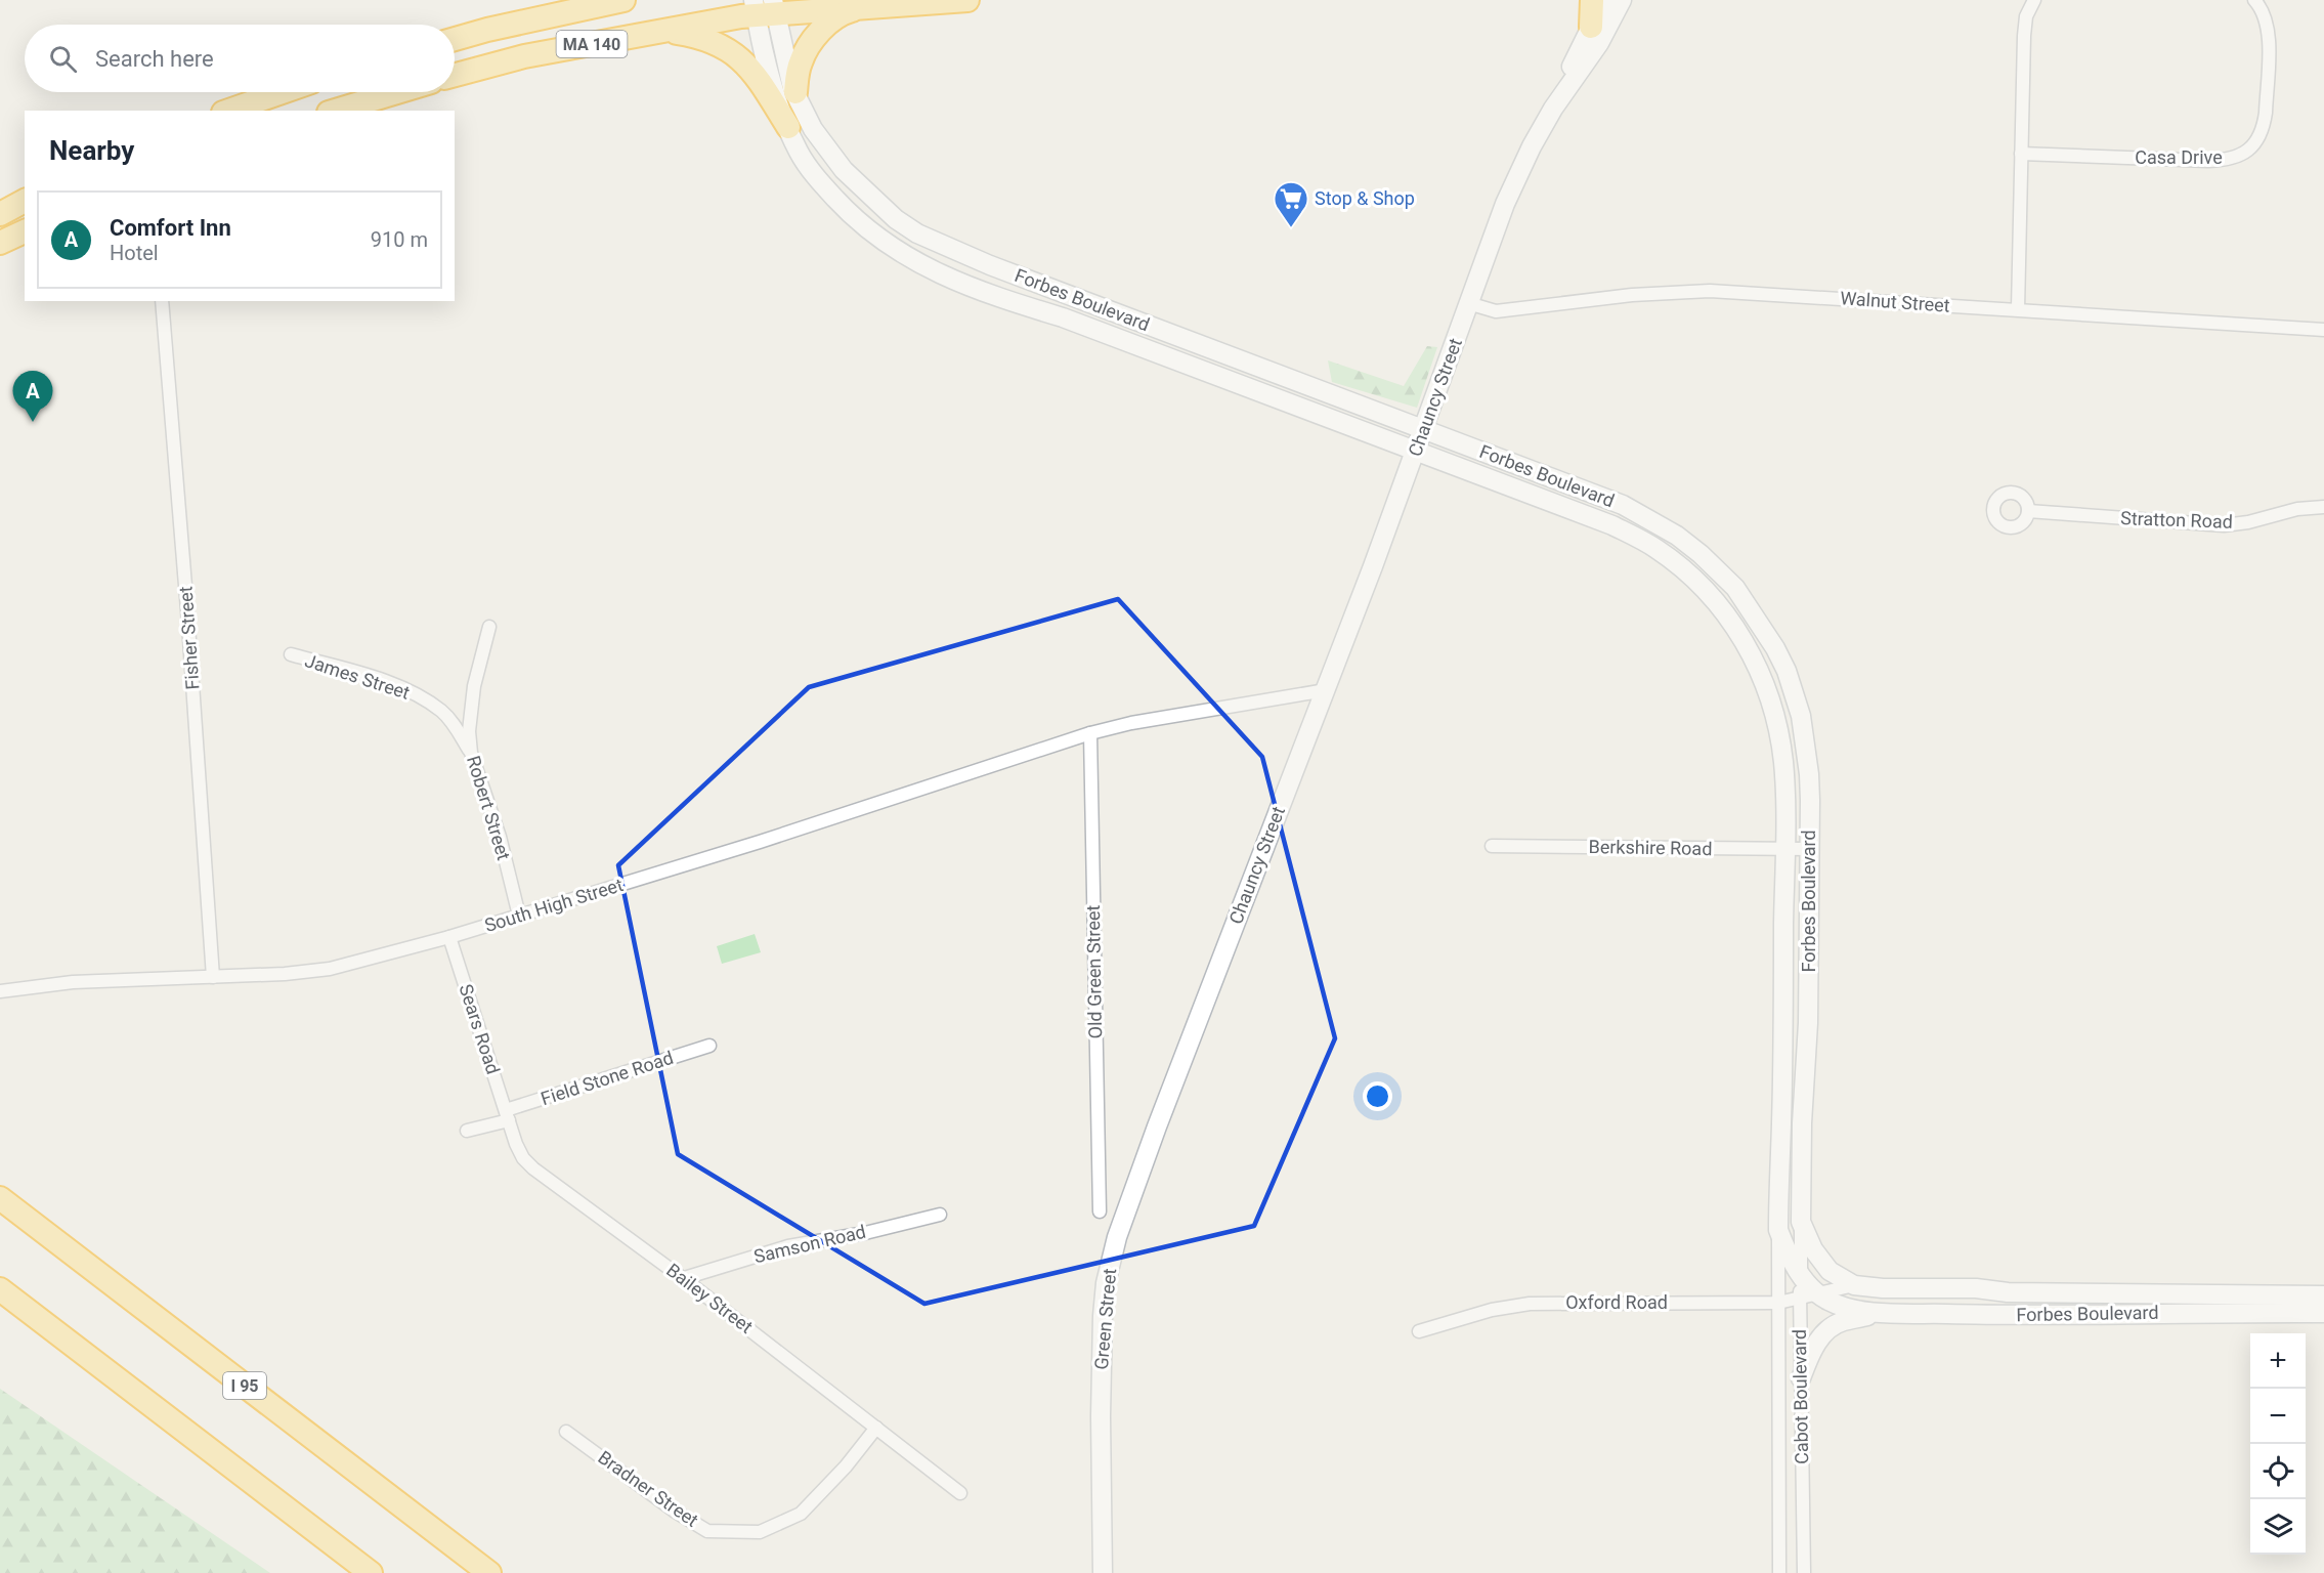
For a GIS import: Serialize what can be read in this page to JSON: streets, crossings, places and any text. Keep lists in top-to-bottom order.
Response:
{
  "streets": {
    "highway": ["MA 140", "I 95"],
    "street": [
      "Casa Drive",
      "Forbes Boulevard",
      "Walnut Street",
      "Chauncy Street",
      "Stratton Road",
      "Fisher Street",
      "James Street",
      "Robert Street",
      "Berkshire Road",
      "South High Street",
      "Old Green Street",
      "Sears Road",
      "Field Stone Road",
      "Samson Road",
      "Bailey Street",
      "Oxford Road",
      "Green Street",
      "Cabot Boulevard",
      "Bradner Street"
    ]
  },
  "crossings": [
    ["MA 140", "Forbes Boulevard"],
    ["Forbes Boulevard", "Chauncy Street"],
    ["Forbes Boulevard", "Berkshire Road"],
    ["Forbes Boulevard", "Oxford Road"],
    ["Forbes Boulevard", "Cabot Boulevard"],
    ["Walnut Street", "Chauncy Street"],
    ["Chauncy Street", "Green Street"],
    ["Fisher Street", "South High Street"],
    ["James Street", "Robert Street"],
    ["Robert Street", "South High Street"],
    ["South High Street", "Old Green Street"],
    ["South High Street", "Sears Road"],
    ["Sears Road", "Field Stone Road"],
    ["Sears Road", "Bailey Street"],
    ["Field Stone Road", "Bailey Street"],
    ["Samson Road", "Bailey Street"],
    ["Bailey Street", "Bradner Street"],
    ["Oxford Road", "Cabot Boulevard"]
  ],
  "places": {
    "supermarket": ["Stop & Shop"]
  },
  "page": {
    "search": "Search here",
    "heading": "Nearby",
    "list": [
      {
        "mark": "A",
        "name": "Comfort Inn",
        "note": "Hotel",
        "value": "910 m"
      }
    ],
    "pins": "A",
    "map_buttons": ["+", "−"]
  }
}
